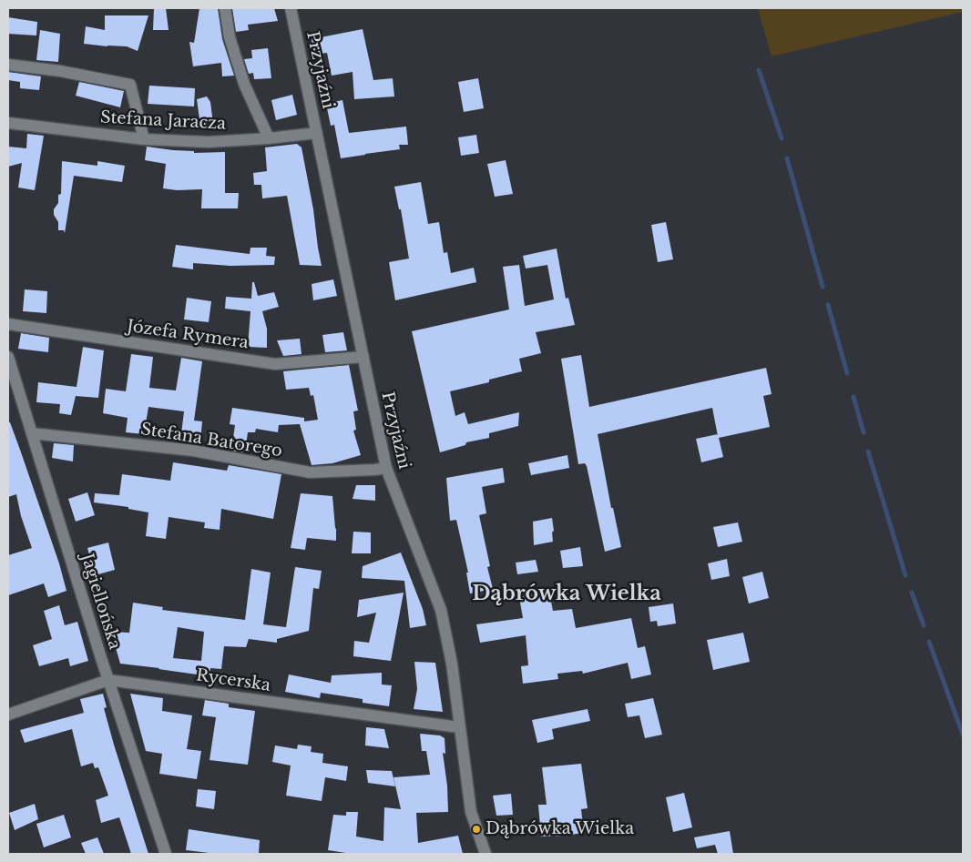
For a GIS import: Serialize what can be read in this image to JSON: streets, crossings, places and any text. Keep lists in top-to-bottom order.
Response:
{
  "streets": {
    "street": [
      "Przyjaźni",
      "Stefana Jaracza",
      "Józefa Rymera",
      "Stefana Batorego",
      "Jagiellońska",
      "Rycerska"
    ]
  },
  "crossings": [
    ["Przyjaźni", "Stefana Jaracza"],
    ["Przyjaźni", "Józefa Rymera"],
    ["Przyjaźni", "Stefana Batorego"],
    ["Przyjaźni", "Rycerska"],
    ["Stefana Batorego", "Jagiellońska"],
    ["Jagiellońska", "Rycerska"]
  ],
  "districts": ["Dąbrówka Wielka"],
  "places": ["Dąbrówka Wielka"]
}
